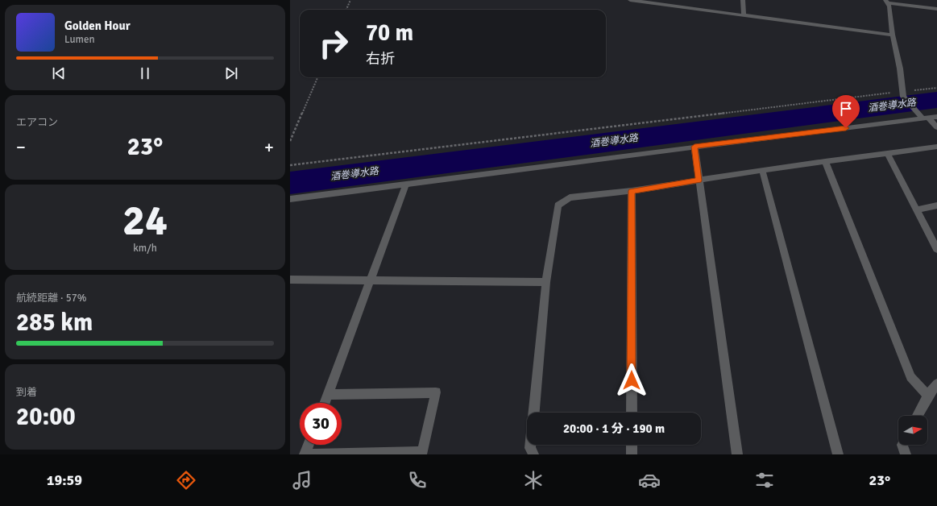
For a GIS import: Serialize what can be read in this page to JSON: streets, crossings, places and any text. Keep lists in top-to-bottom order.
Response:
{
  "water": ["酒巻導水路"],
  "north": "right",
  "page": {
    "turn": ["70 m", "右折"],
    "song": ["Golden Hour", "Lumen"],
    "tile": [
      "エアコン",
      ["24", "km/h"],
      ["航続距離 · 57%", "285 km"],
      ["到着", "20:00"]
    ],
    "heat": ["−", "23°", "+"],
    "limit": "30",
    "trip": "20:00 · 1 分 · 190 m",
    "tabs": ["19:59", "23°"]
  }
}
